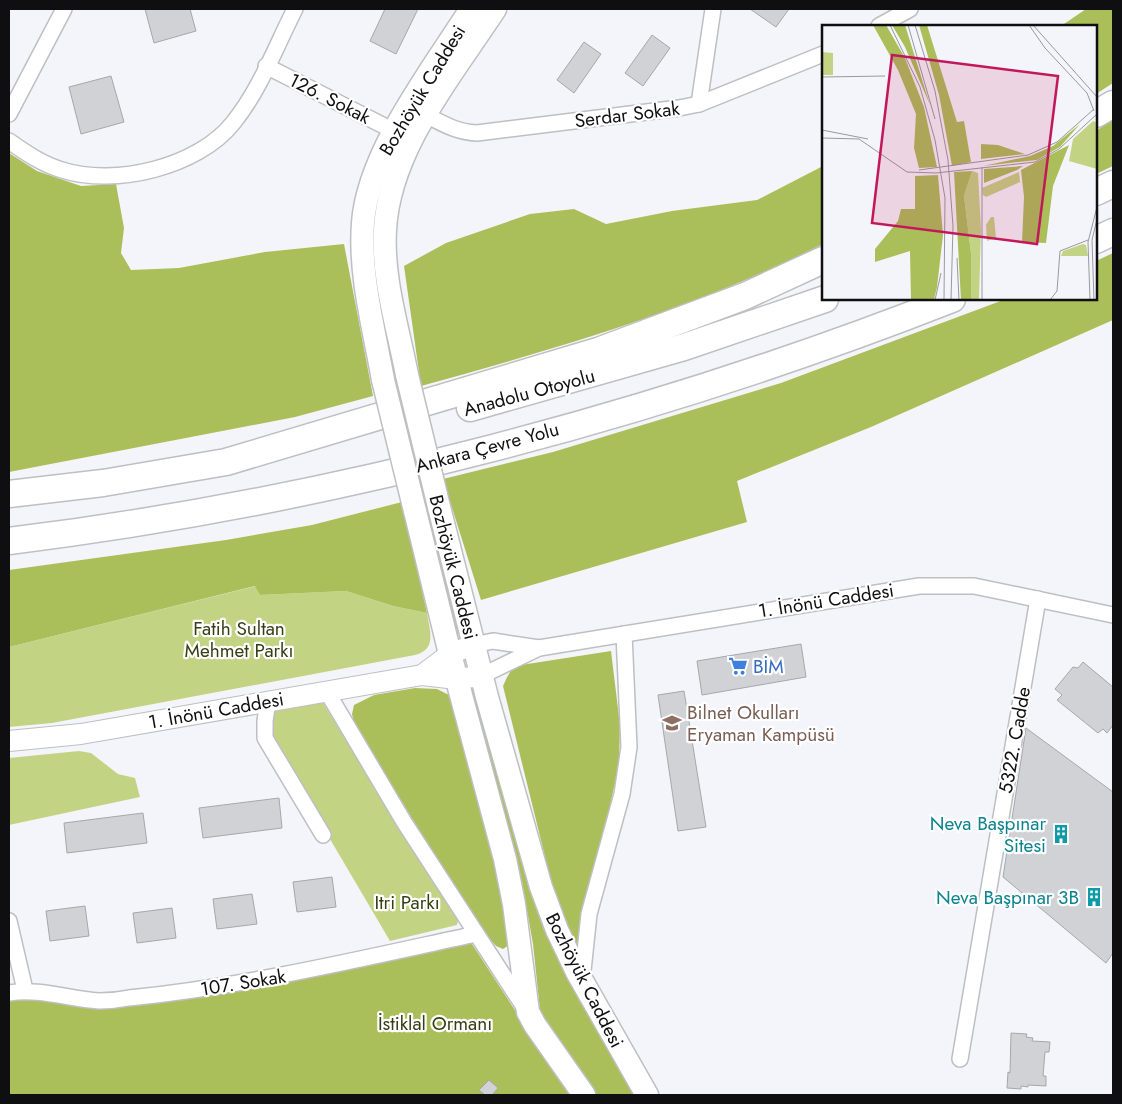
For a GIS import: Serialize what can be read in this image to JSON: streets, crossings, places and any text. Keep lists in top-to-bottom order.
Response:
{
  "streets": {
    "highway": ["Anadolu Otoyolu", "Ankara Çevre Yolu"],
    "main road": ["Bozhöyük Caddesi"],
    "street": [
      "126. Sokak",
      "Serdar Sokak",
      "1. İnönü Caddesi",
      "5322. Cadde",
      "107. Sokak"
    ]
  },
  "crossings": [
    ["Bozhöyük Caddesi", "126. Sokak"],
    ["Bozhöyük Caddesi", "Serdar Sokak"],
    ["Bozhöyük Caddesi", "1. İnönü Caddesi"],
    ["1. İnönü Caddesi", "5322. Cadde"]
  ],
  "parks": ["Fatih Sultan Mehmet Parkı", "Itri Parkı", "İstiklal Ormanı"],
  "places": {
    "supermarket": ["BİM"],
    "school or university": ["Bilnet Okulları Eryaman Kampüsü"],
    "building": ["Neva Başpınar Sitesi", "Neva Başpınar 3B"]
  }
}
